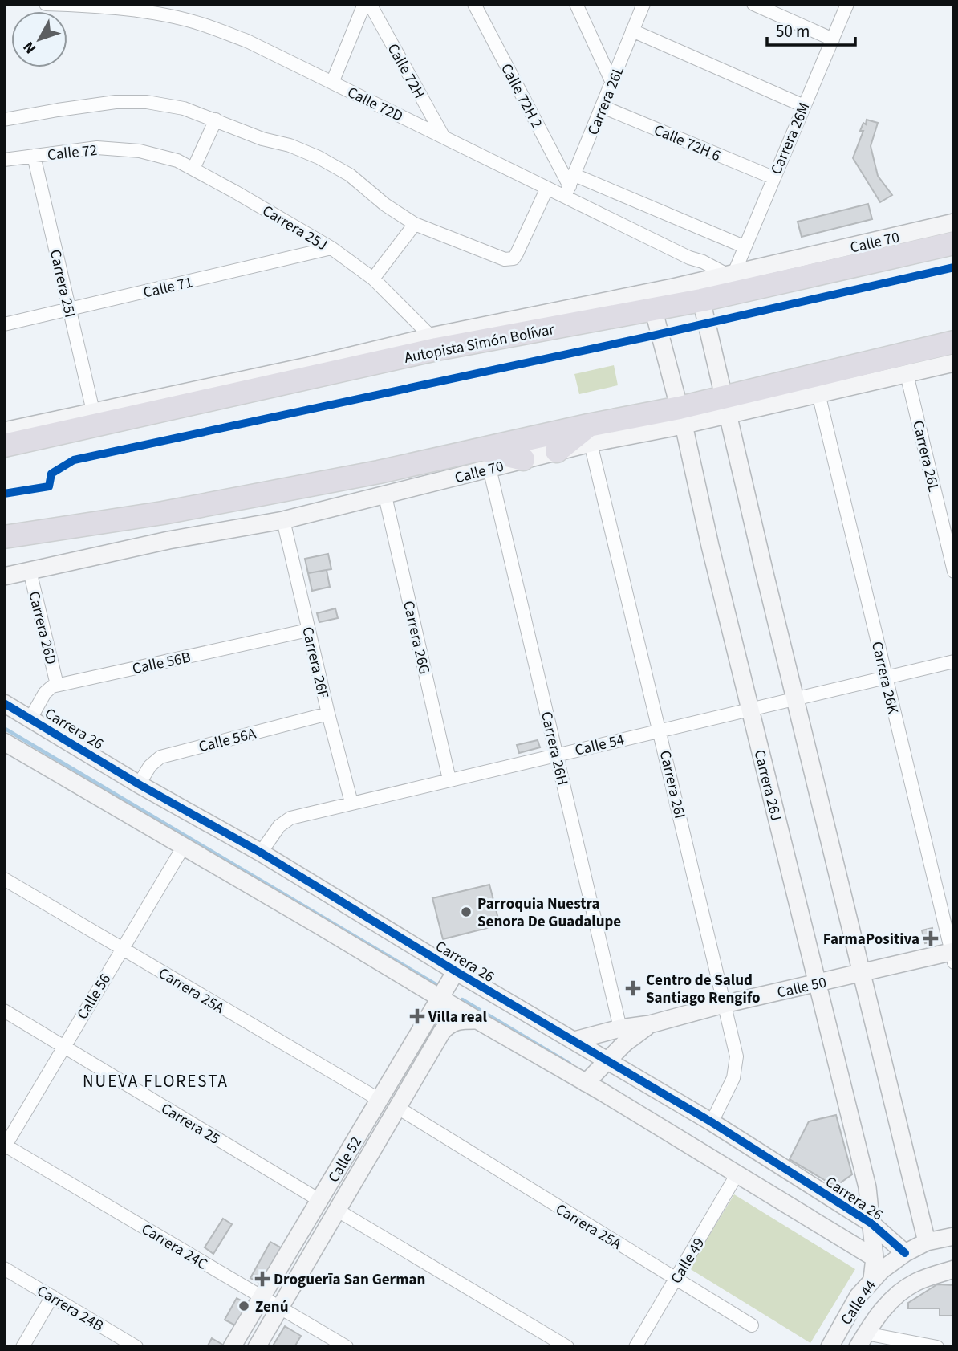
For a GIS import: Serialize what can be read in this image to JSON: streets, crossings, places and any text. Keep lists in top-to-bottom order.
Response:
{
  "streets": {
    "highway": ["Autopista Simón Bolívar"],
    "street": [
      "Calle 72H",
      "Calle 72H 2",
      "Carrera 26L",
      "Calle 72D",
      "Carrera 26M",
      "Calle 72H 6",
      "Calle 72",
      "Carrera 25J",
      "Calle 70",
      "Carrera 25I",
      "Calle 71",
      "Carrera 26D",
      "Carrera 26G",
      "Calle 56B",
      "Carrera 26F",
      "Carrera 26K",
      "Carrera 26",
      "Calle 56A",
      "Calle 54",
      "Carrera 26H",
      "Carrera 26I",
      "Carrera 26J",
      "Calle 50",
      "Carrera 25A",
      "Calle 56",
      "Carrera 25",
      "Calle 52",
      "Carrera 24C",
      "Calle 49",
      "Calle 44",
      "Carrera 24B"
    ]
  },
  "crossings": [
    ["Calle 72H", "Calle 72D"],
    ["Calle 72H 2", "Carrera 26L"],
    ["Calle 72H 2", "Calle 72D"],
    ["Carrera 26L", "Calle 72D"],
    ["Carrera 26L", "Calle 72H 6"],
    ["Calle 72D", "Carrera 26M"],
    ["Calle 72D", "Calle 70"],
    ["Carrera 26M", "Calle 72H 6"],
    ["Carrera 26M", "Calle 70"],
    ["Calle 72", "Carrera 25J"],
    ["Calle 72", "Carrera 25I"],
    ["Carrera 25J", "Calle 71"],
    ["Calle 70", "Autopista Simón Bolívar"],
    ["Calle 70", "Carrera 26D"],
    ["Calle 70", "Carrera 26G"],
    ["Calle 70", "Carrera 26F"],
    ["Calle 70", "Carrera 26H"],
    ["Carrera 25I", "Calle 71"],
    ["Autopista Simón Bolívar", "Carrera 26J"],
    ["Carrera 26D", "Calle 56B"],
    ["Carrera 26G", "Calle 54"],
    ["Calle 56B", "Carrera 26F"],
    ["Carrera 26F", "Calle 56A"],
    ["Carrera 26F", "Calle 54"],
    ["Carrera 26K", "Calle 54"],
    ["Carrera 26K", "Calle 50"],
    ["Carrera 26", "Calle 56A"],
    ["Carrera 26", "Calle 54"],
    ["Carrera 26", "Carrera 26I"],
    ["Carrera 26", "Carrera 26J"],
    ["Carrera 26", "Calle 50"],
    ["Carrera 26", "Calle 52"],
    ["Carrera 26", "Calle 44"],
    ["Calle 54", "Carrera 26H"],
    ["Calle 54", "Carrera 26I"],
    ["Calle 54", "Carrera 26J"],
    ["Carrera 26H", "Calle 50"],
    ["Carrera 26I", "Calle 50"],
    ["Carrera 26J", "Calle 50"],
    ["Carrera 26J", "Calle 44"],
    ["Carrera 25A", "Calle 56"],
    ["Carrera 25A", "Calle 52"],
    ["Carrera 25A", "Calle 49"],
    ["Calle 56", "Carrera 25"],
    ["Calle 56", "Carrera 24C"],
    ["Carrera 25", "Calle 52"],
    ["Calle 52", "Carrera 24C"]
  ],
  "districts": ["NUEVA FLORESTA"],
  "places": {
    "other": ["Parroquia Nuestra Senora De Guadalupe", "Zenú"],
    "health": [
      "FarmaPositiva",
      "Centro de Salud Santiago Rengifo",
      "Villa real",
      "Droguerīa San German"
    ]
  },
  "scale_bar": "50 m",
  "north": "bottom left"
}
